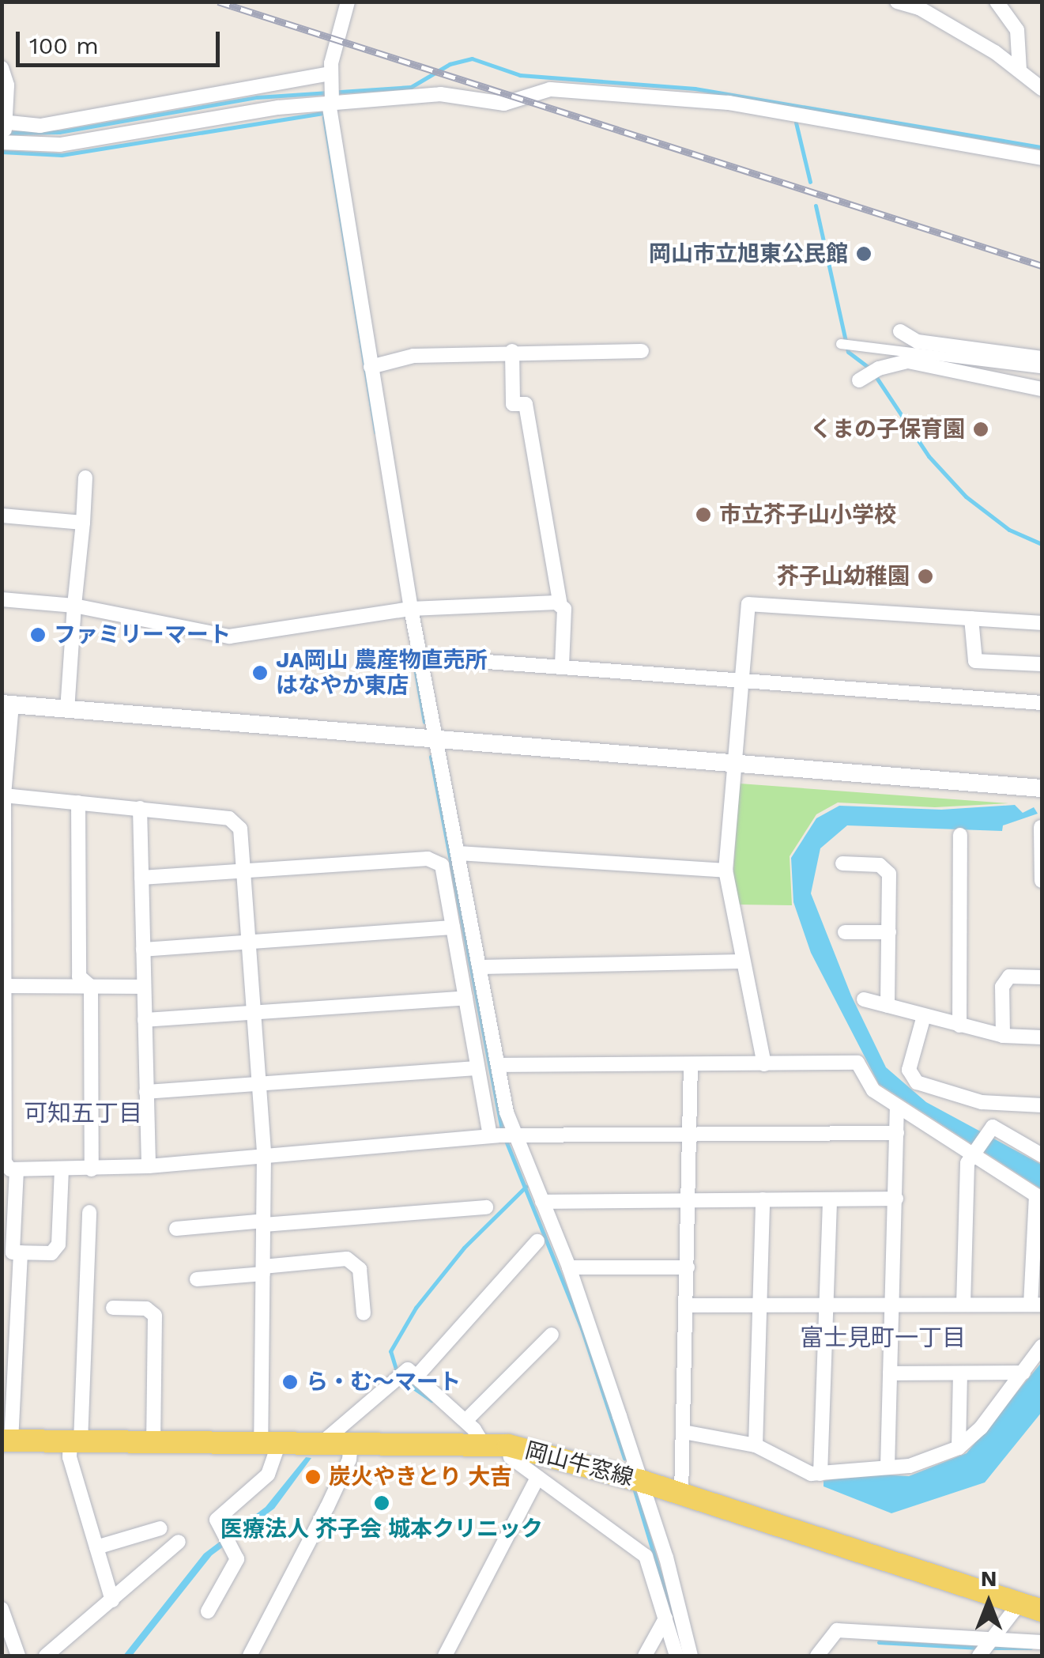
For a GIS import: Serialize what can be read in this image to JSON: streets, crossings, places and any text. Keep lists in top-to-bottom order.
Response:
{
  "streets": {
    "main road": ["岡山牛窓線"]
  },
  "districts": ["可知五丁目", "富士見町一丁目"],
  "places": [
    "岡山市立旭東公民館",
    "くまの子保育園",
    "市立芥子山小学校",
    "芥子山幼稚園",
    "ファミリーマート",
    "JA岡山 農産物直売所 はなやか東店",
    "ら・む〜マート",
    "炭火やきとり 大吉",
    "医療法人 芥子会 城本クリニック"
  ],
  "scale_bar": "100 m",
  "north": "top"
}
